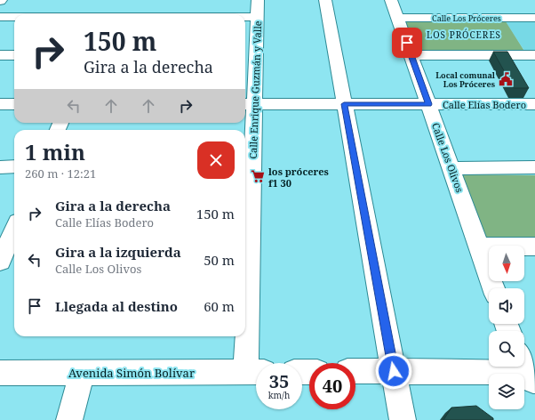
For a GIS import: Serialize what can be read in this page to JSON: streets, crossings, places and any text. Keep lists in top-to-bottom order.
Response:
{
  "streets": {
    "street": [
      "Calle Los Próceres",
      "Calle Enrique Guzmán y Valle",
      "Calle Elías Bodero",
      "Calle Los Olivos",
      "Avenida Simón Bolívar"
    ]
  },
  "crossings": [
    ["Calle Los Próceres", "Calle Los Olivos"],
    ["Calle Enrique Guzmán y Valle", "Calle Elías Bodero"],
    ["Calle Enrique Guzmán y Valle", "Avenida Simón Bolívar"],
    ["Calle Elías Bodero", "Calle Los Olivos"]
  ],
  "districts": ["LOS PRÓCERES"],
  "places": {
    "public building": ["Local comunal Los Próceres"],
    "supermarket": ["los próceres f1 30"]
  },
  "north": "bottom",
  "page": {
    "turn": ["150 m", "Gira a la derecha"],
    "heading": ["1 min", "260 m · 12:21"],
    "list": [
      {
        "name": "Gira a la derecha",
        "note": "Calle Elías Bodero",
        "value": "150 m"
      },
      {
        "name": "Gira a la izquierda",
        "note": "Calle Los Olivos",
        "value": "50 m"
      },
      {
        "name": "Llegada al destino",
        "value": "60 m"
      }
    ],
    "speed": "35 km/h",
    "limit": "40"
  }
}
